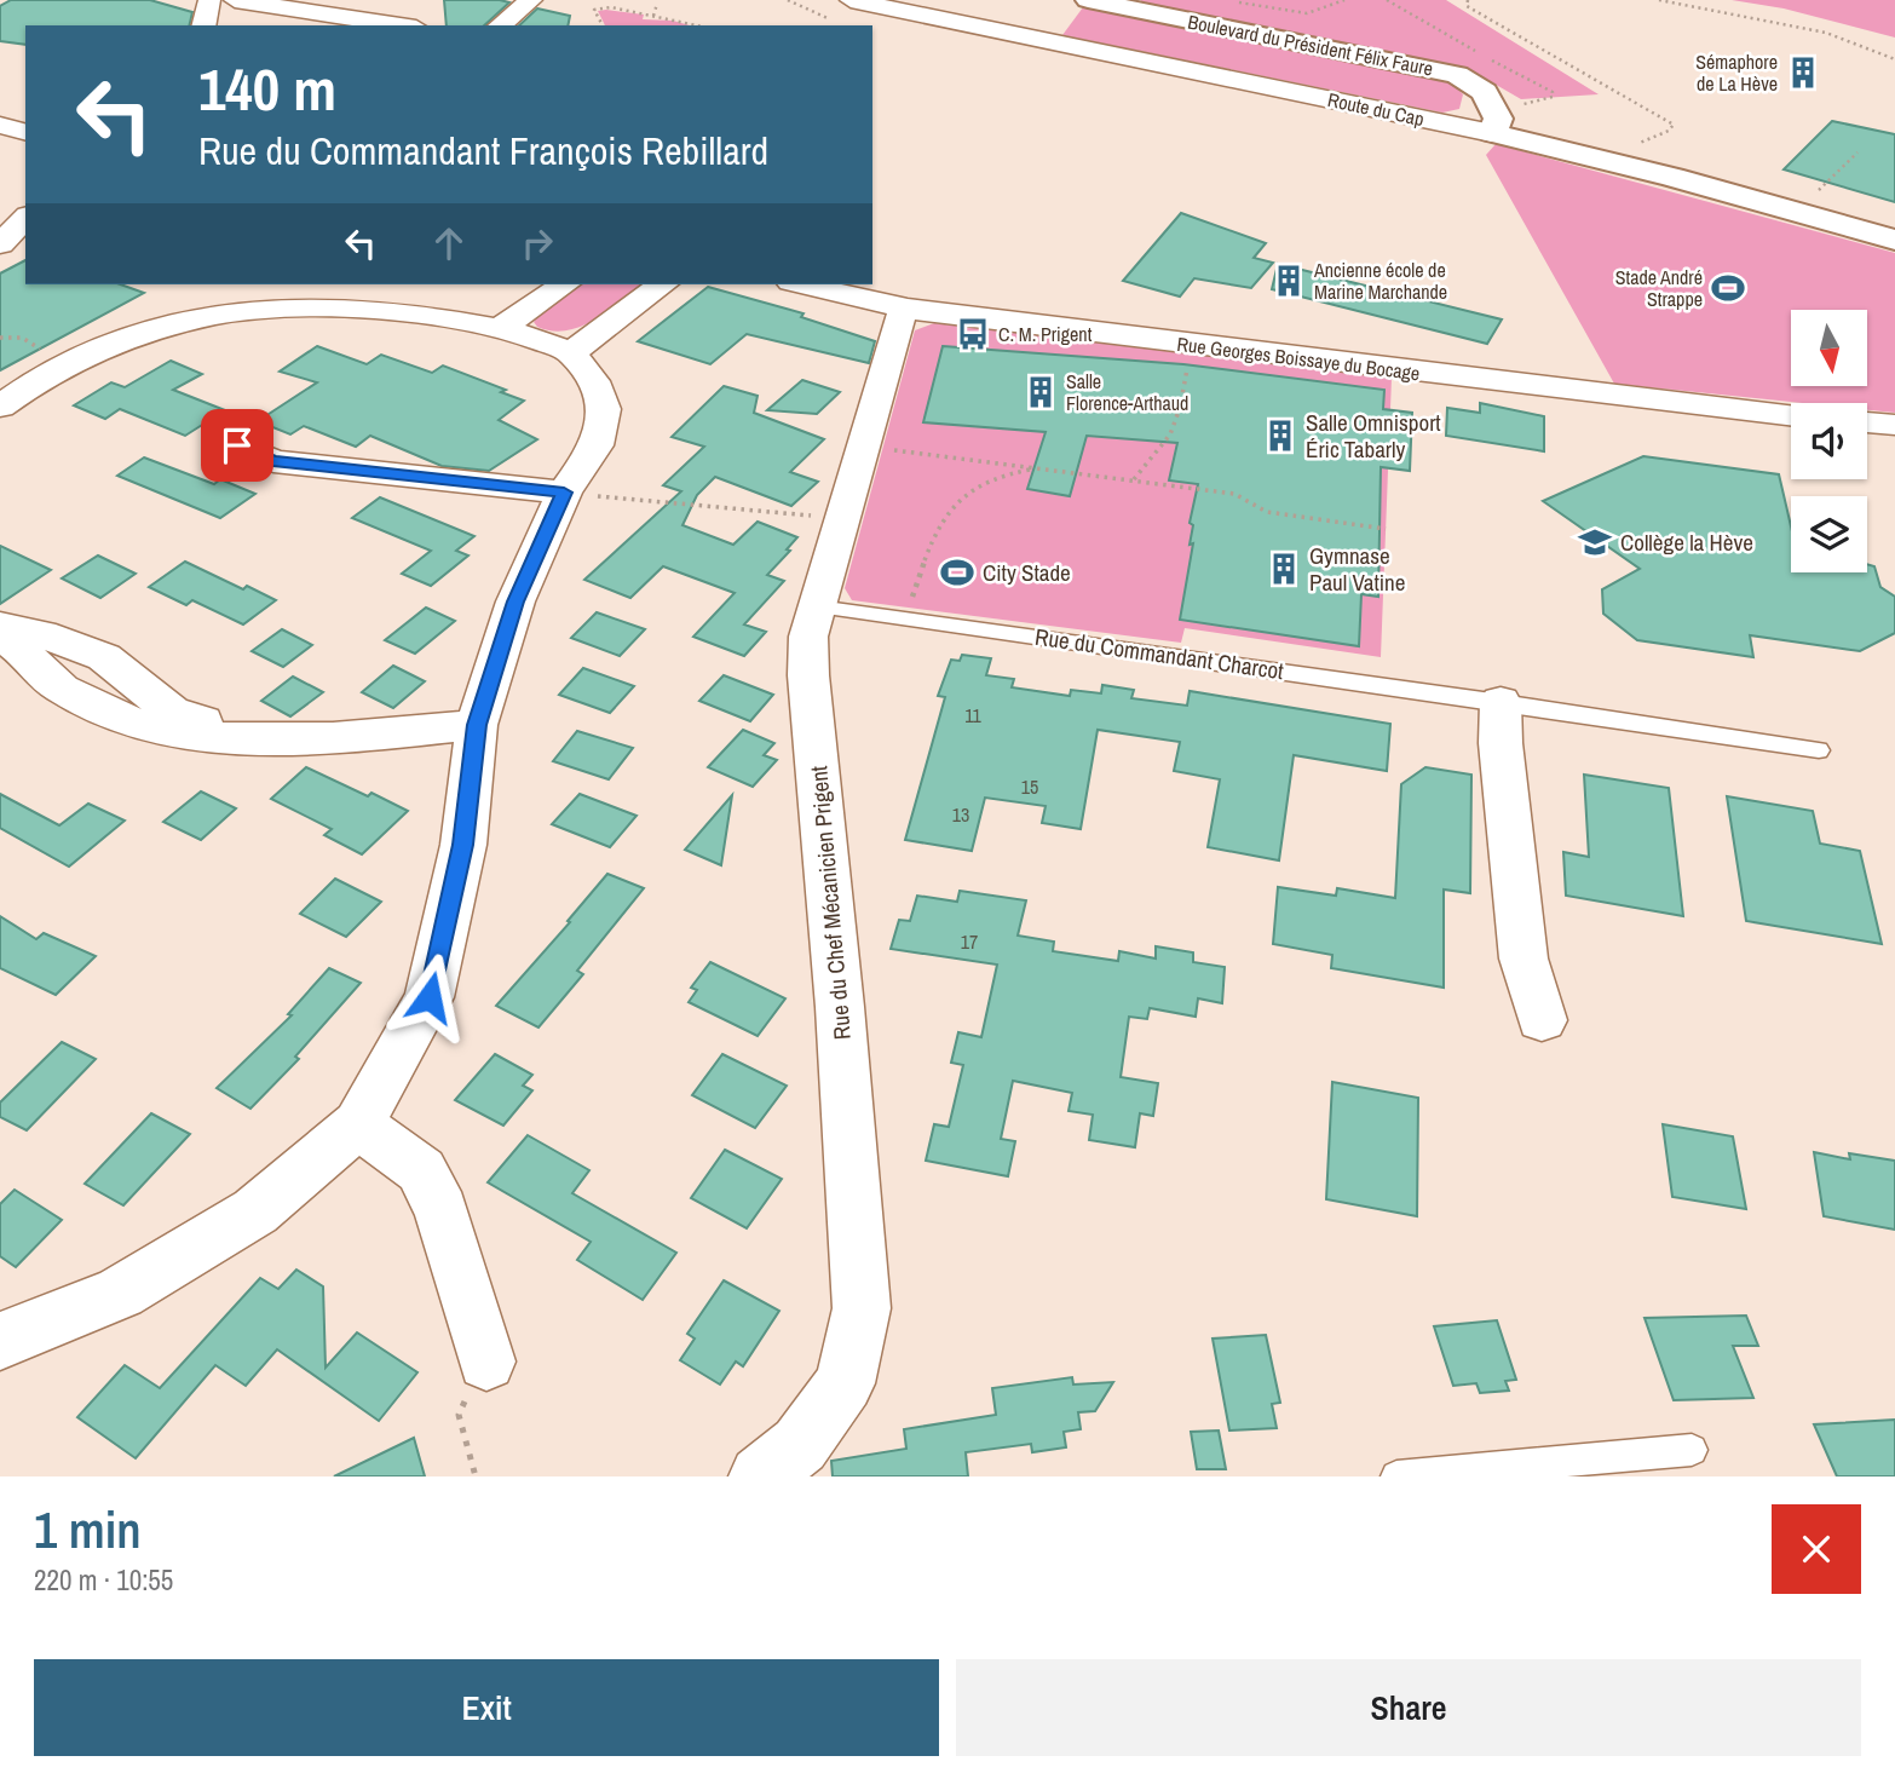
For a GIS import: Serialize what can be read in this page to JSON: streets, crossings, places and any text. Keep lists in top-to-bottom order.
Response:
{
  "streets": {
    "street": [
      "Boulevard du Président Félix Faure",
      "Route du Cap",
      "Rue Georges Boissaye du Bocage",
      "Rue du Chef Mécanicien Prigent"
    ],
    "lane": ["Rue du Commandant Charcot"]
  },
  "crossings": [
    ["Boulevard du Président Félix Faure", "Route du Cap"],
    ["Rue Georges Boissaye du Bocage", "Rue du Chef Mécanicien Prigent"],
    ["Rue du Commandant Charcot", "Rue du Chef Mécanicien Prigent"]
  ],
  "places": {
    "building": [
      "Sémaphore de La Hève",
      "Ancienne école de Marine Marchande",
      "Salle Florence-Arthaud",
      "Salle Omnisport Éric Tabarly",
      "Gymnase Paul Vatine"
    ],
    "sports": ["Stade André Strappe", "City Stade"],
    "bus stop": ["C. M. Prigent"],
    "school or university": ["Collège la Hève"]
  },
  "house_numbers": [
    "11",
    "15",
    "13",
    "17"
  ],
  "north": "bottom",
  "page": {
    "turn": ["140 m", "Rue du Commandant François Rebillard"],
    "heading": ["1 min", "220 m · 10:55"],
    "buttons": ["Exit", "Share"]
  }
}
